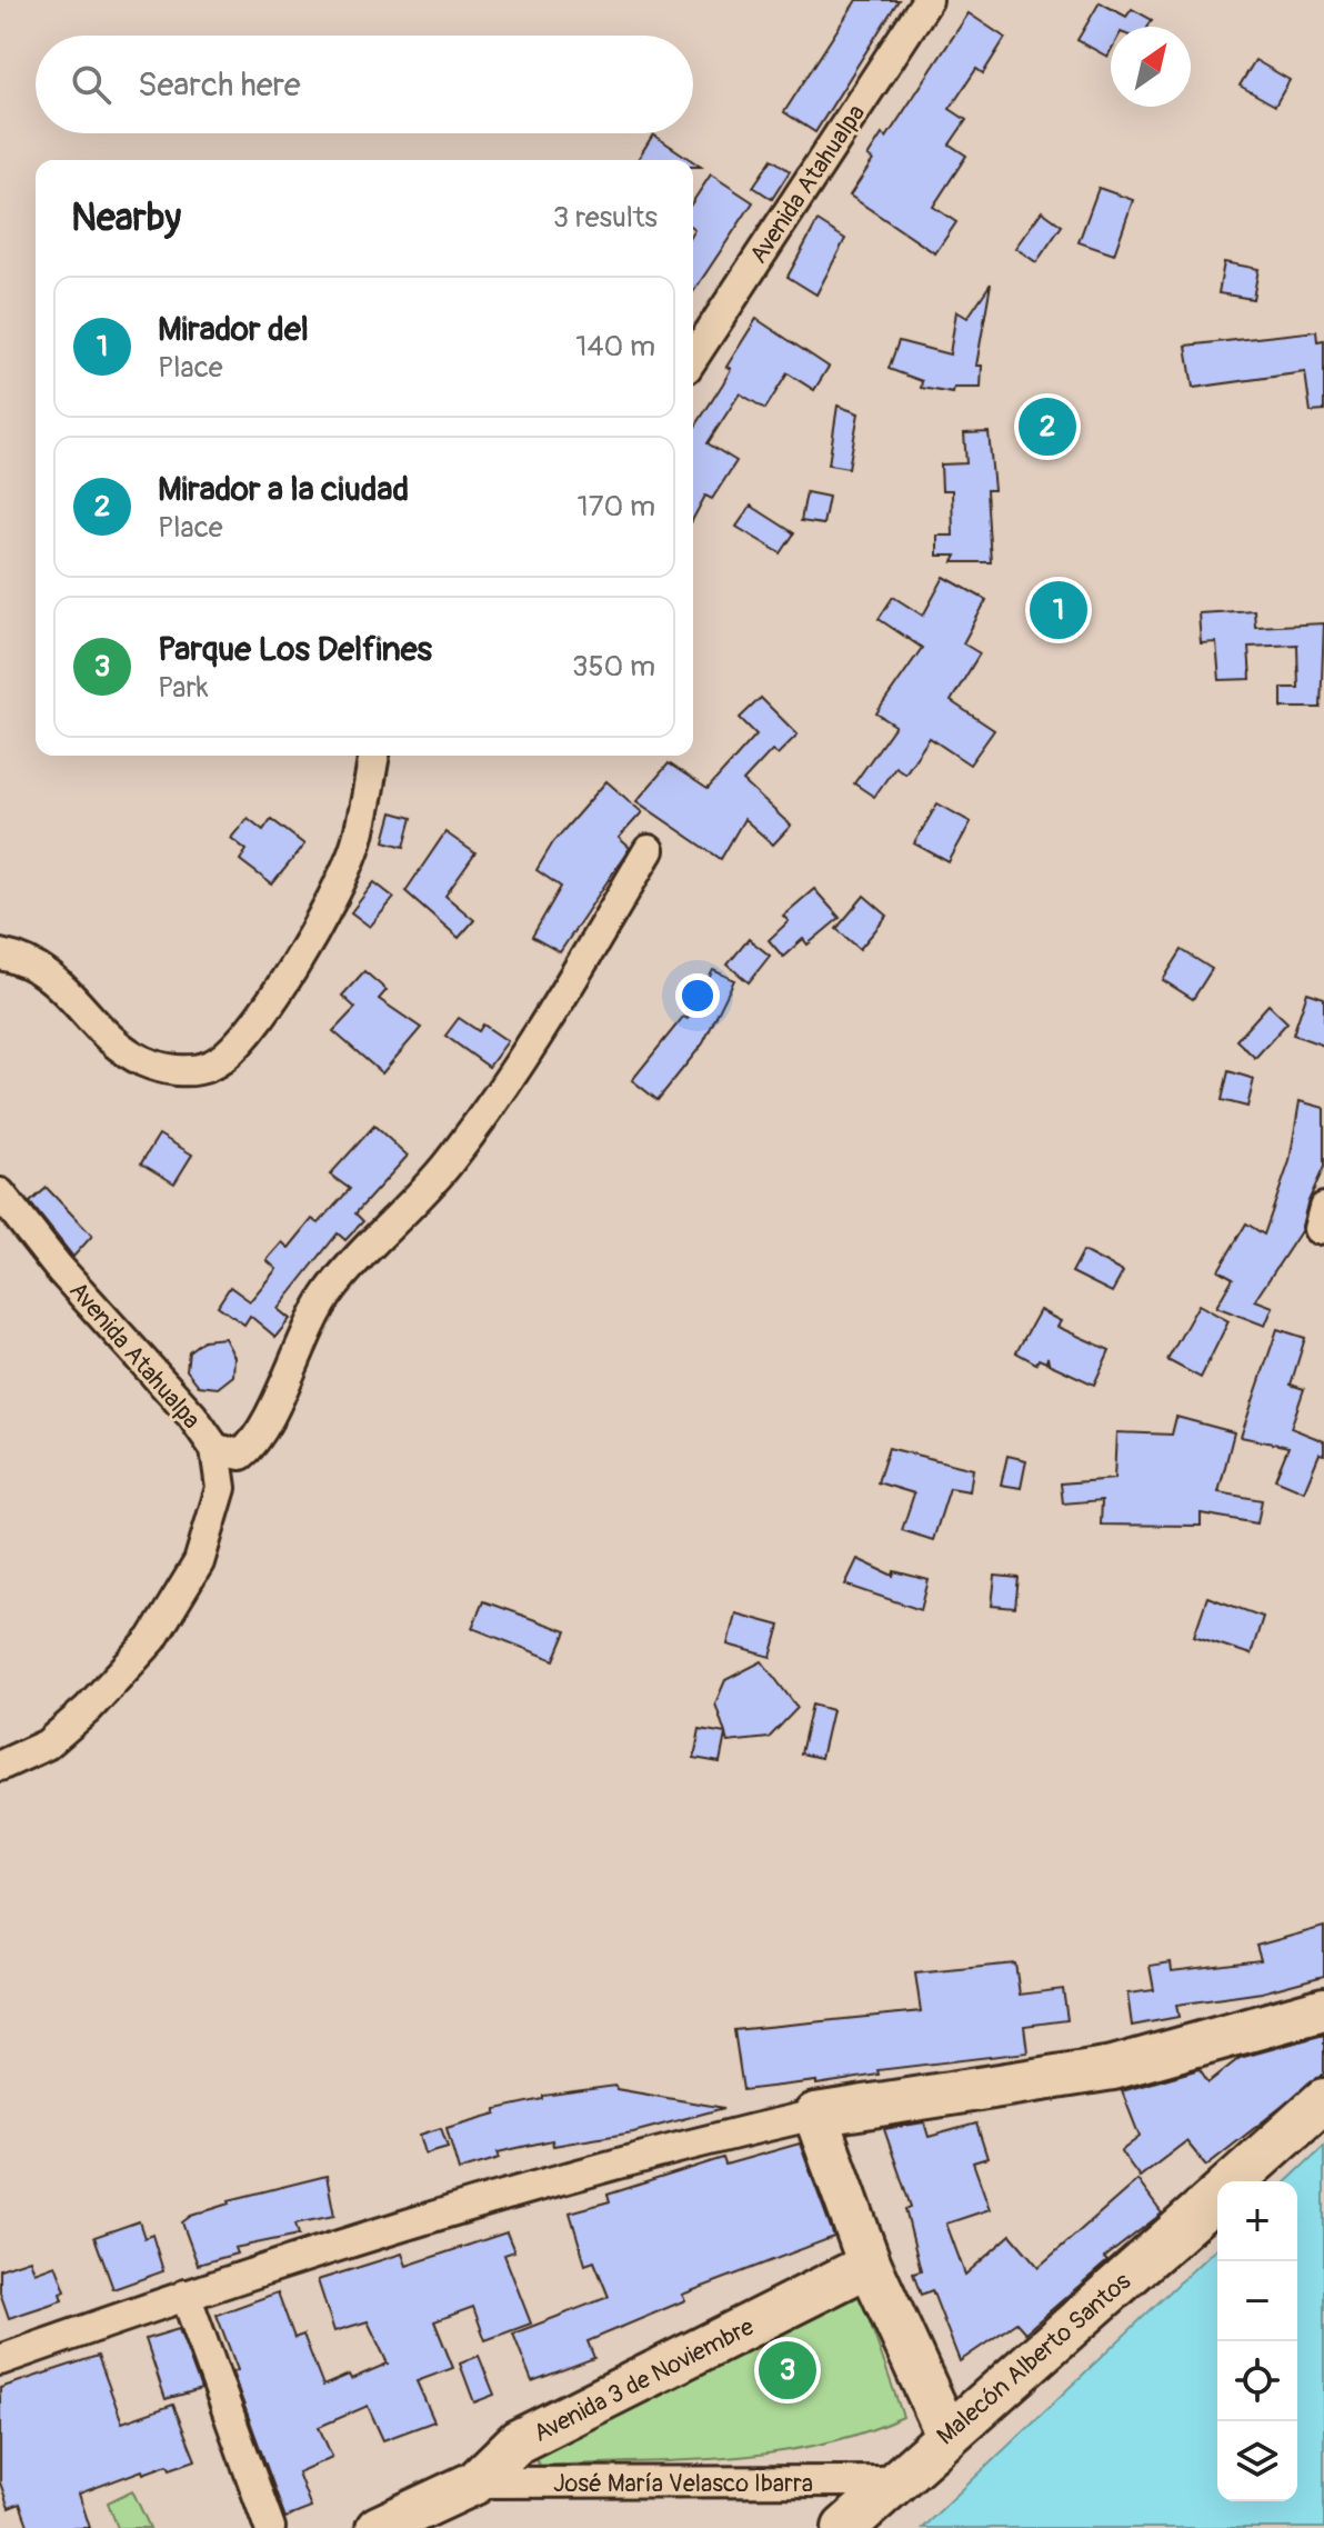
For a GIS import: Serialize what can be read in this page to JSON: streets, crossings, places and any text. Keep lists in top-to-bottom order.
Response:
{
  "streets": {
    "main road": ["Malecón Alberto Santos", "Avenida 3 de Noviembre"],
    "street": ["Avenida Atahualpa", "José María Velasco Ibarra"]
  },
  "crossings": [
    ["Malecón Alberto Santos", "José María Velasco Ibarra"],
    ["Avenida 3 de Noviembre", "José María Velasco Ibarra"]
  ],
  "north": "top right",
  "page": {
    "search": "Search here",
    "heading": ["Nearby", "3 results"],
    "list": [
      {
        "mark": "1",
        "name": "Mirador del",
        "note": "Place",
        "value": "140 m"
      },
      {
        "mark": "2",
        "name": "Mirador a la ciudad",
        "note": "Place",
        "value": "170 m"
      },
      {
        "mark": "3",
        "name": "Parque Los Delfines",
        "note": "Park",
        "value": "350 m"
      }
    ],
    "pins": ["2", "1", "3"],
    "map_buttons": ["+", "−"]
  }
}
